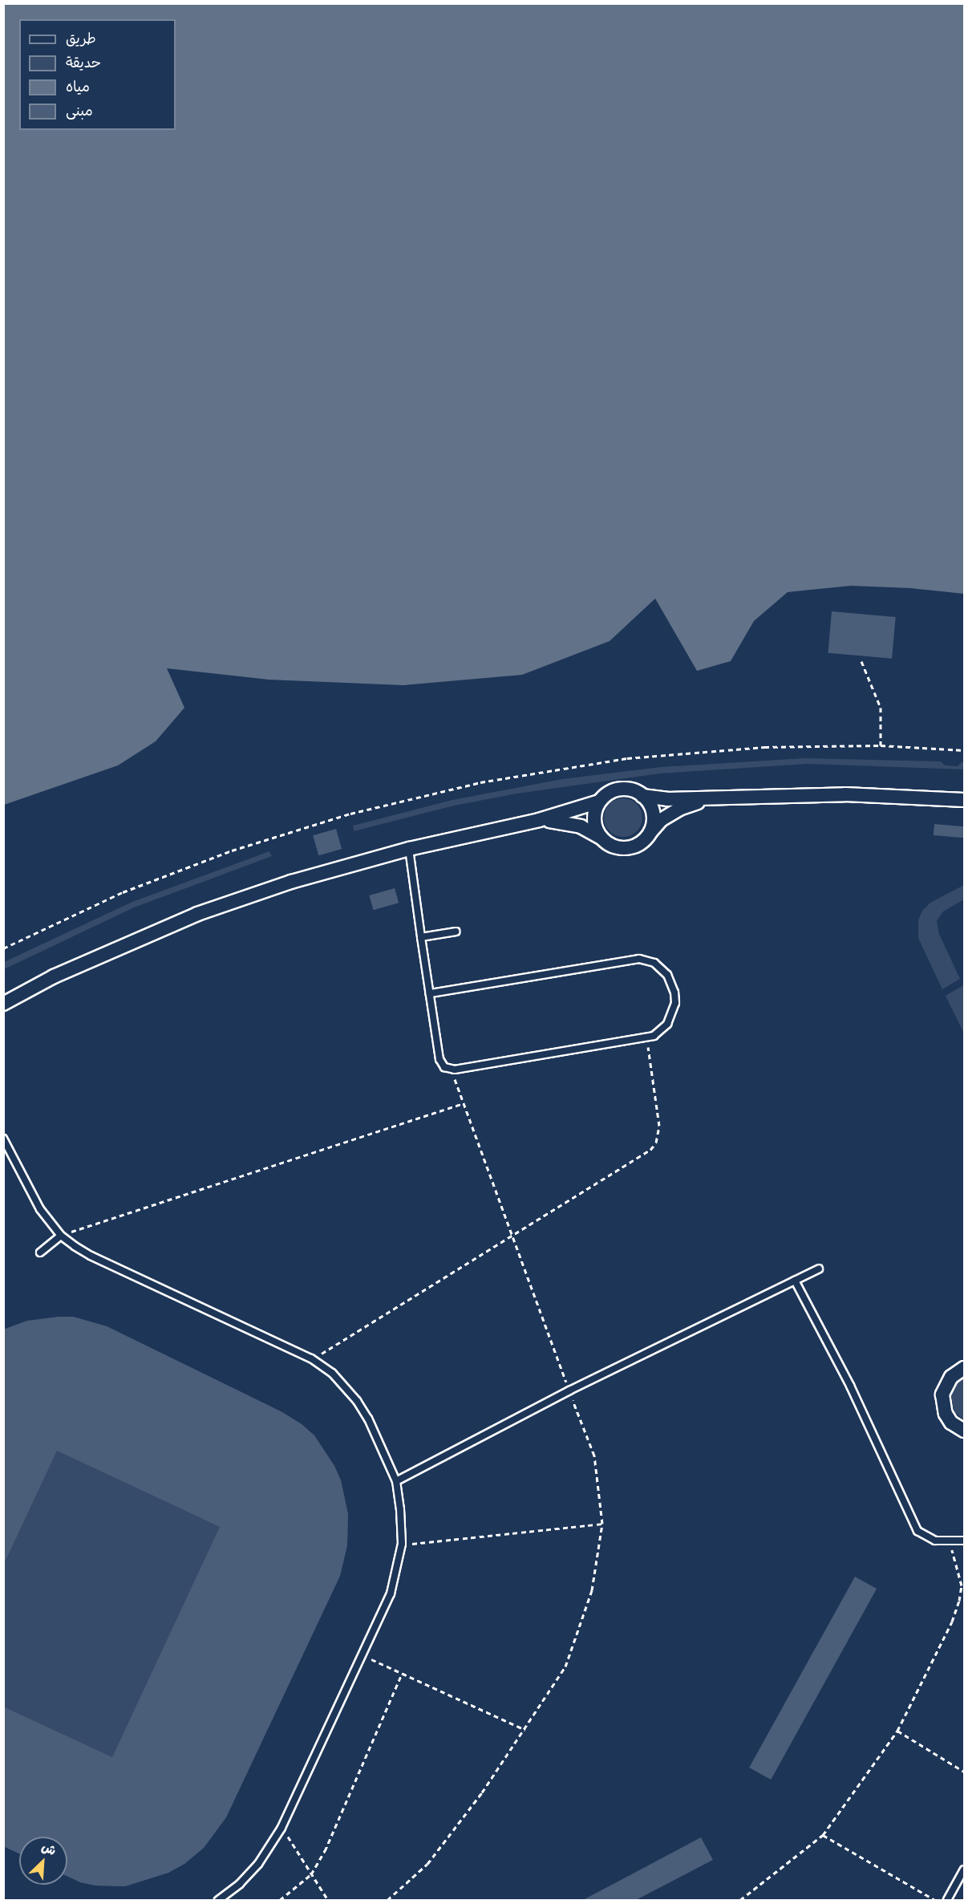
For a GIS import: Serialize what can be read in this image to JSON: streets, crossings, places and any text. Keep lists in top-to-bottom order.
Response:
{
  "legend": [
    "طريق",
    "حديقة",
    "مياه",
    "مبنى"
  ],
  "north": "top right"
}
